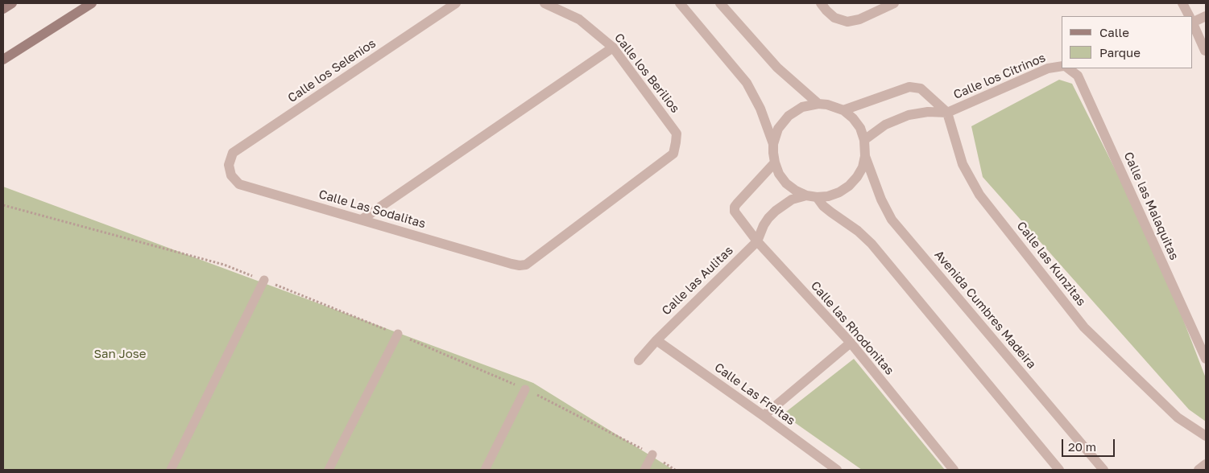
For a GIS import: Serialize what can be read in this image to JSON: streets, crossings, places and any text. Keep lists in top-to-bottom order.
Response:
{
  "streets": {
    "street": [
      "Calle los Selenios",
      "Calle los Berilios",
      "Calle los Citrinos",
      "Calle las Malaquitas",
      "Calle Las Sodalitas",
      "Calle las Kunzitas",
      "Calle las Aulitas",
      "Avenida Cumbres Madeira",
      "Calle las Rhodonitas",
      "Calle Las Freitas"
    ]
  },
  "crossings": [
    ["Calle los Selenios", "Calle Las Sodalitas"],
    ["Calle los Berilios", "Calle Las Sodalitas"],
    ["Calle los Citrinos", "Calle las Kunzitas"],
    ["Calle las Aulitas", "Calle las Rhodonitas"],
    ["Calle las Aulitas", "Calle Las Freitas"],
    ["Avenida Cumbres Madeira", "Calle las Rhodonitas"]
  ],
  "parks": ["San Jose"],
  "legend": ["Calle", "Parque"],
  "scale_bar": "20 m"
}
